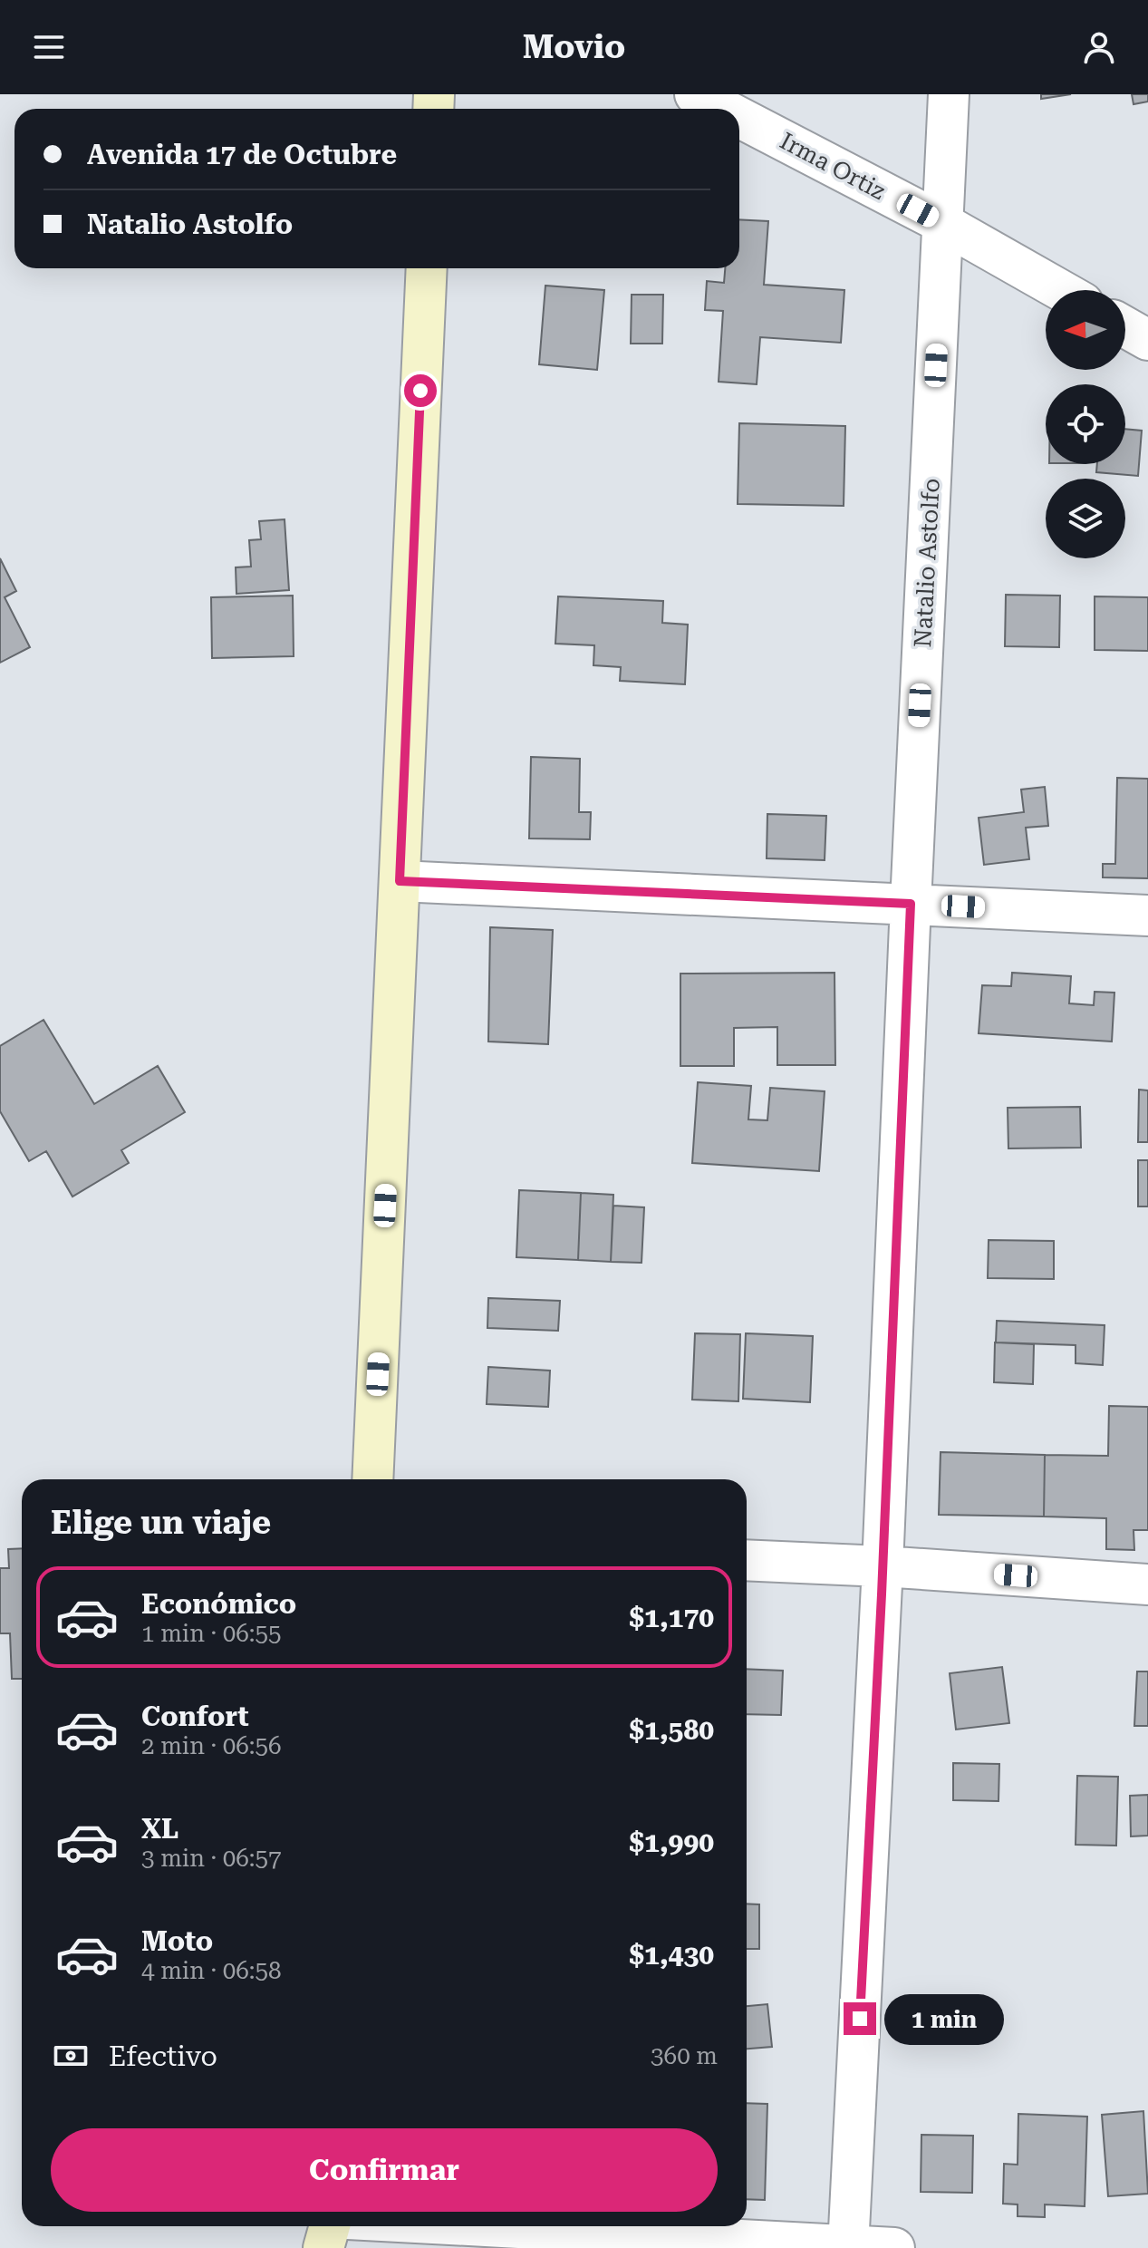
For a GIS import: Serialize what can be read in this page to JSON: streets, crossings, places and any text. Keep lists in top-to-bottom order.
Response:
{
  "streets": {
    "street": ["Irma Ortiz", "Natalio Astolfo"]
  },
  "crossings": [
    ["Irma Ortiz", "Natalio Astolfo"]
  ],
  "north": "left",
  "page": {
    "header": "Movio",
    "banner": ["Avenida 17 de Octubre", "Natalio Astolfo"],
    "heading": "Elige un viaje",
    "list": [
      {
        "name": "Económico",
        "note": "1 min · 06:55",
        "value": "$1,170"
      },
      {
        "name": "Confort",
        "note": "2 min · 06:56",
        "value": "$1,580"
      },
      {
        "name": "XL",
        "note": "3 min · 06:57",
        "value": "$1,990"
      },
      {
        "name": "Moto",
        "note": "4 min · 06:58",
        "value": "$1,430"
      }
    ],
    "bubble": "1 min",
    "pay": ["Efectivo", "360 m"],
    "buttons": "Confirmar"
  }
}
